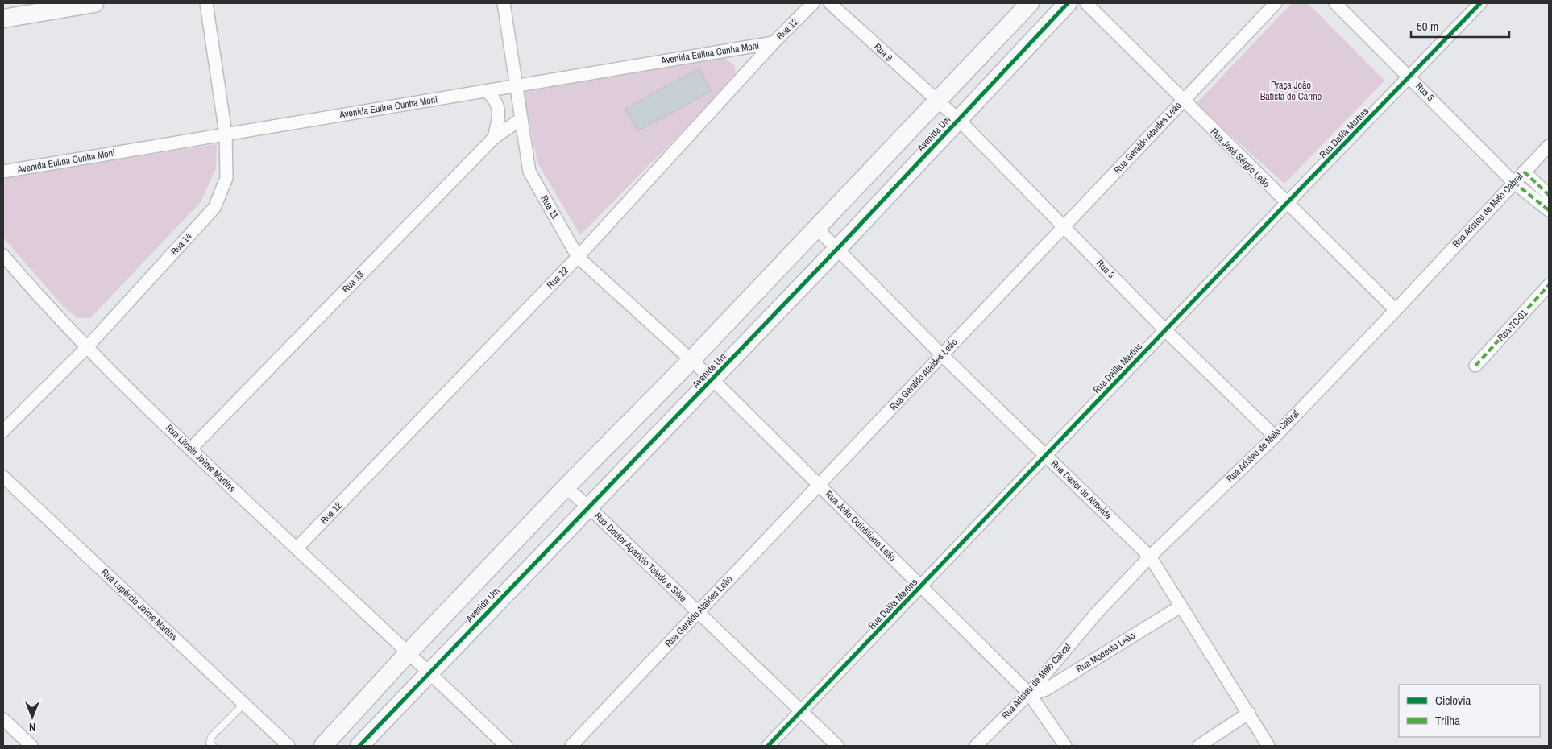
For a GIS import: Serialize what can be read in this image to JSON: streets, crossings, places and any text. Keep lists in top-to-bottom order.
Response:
{
  "streets": {
    "street": [
      "Rua 12",
      "Rua 9",
      "Avenida Eulina Cunha Moni",
      "Rua 5",
      "Rua Dalila Martins",
      "Avenida Um",
      "Rua Geraldo Ataides Leão",
      "Rua José Sérgio Leão",
      "Rua 11",
      "Rua Aristeu de Melo Cabral",
      "Rua 14",
      "Rua 3",
      "Rua 13",
      "Rua TC-01",
      "Rua Lilcoln Jaime Martins",
      "Rua Darlot de Almeida",
      "Rua João Quintiliano Leão",
      "Rua Doutor Aparício Toledo e Silva",
      "Rua Lupércio Jaime Martins",
      "Rua Modesto Leão"
    ]
  },
  "crossings": [
    ["Rua 12", "Avenida Eulina Cunha Moni"],
    ["Rua 12", "Rua 11"],
    ["Rua 12", "Rua Lilcoln Jaime Martins"],
    ["Rua 9", "Avenida Um"],
    ["Rua 9", "Rua 3"],
    ["Avenida Eulina Cunha Moni", "Rua 11"],
    ["Avenida Eulina Cunha Moni", "Rua 14"],
    ["Rua 5", "Rua Dalila Martins"],
    ["Rua 5", "Rua Aristeu de Melo Cabral"],
    ["Rua Dalila Martins", "Rua José Sérgio Leão"],
    ["Rua Dalila Martins", "Rua 3"],
    ["Rua Dalila Martins", "Rua Darlot de Almeida"],
    ["Rua Dalila Martins", "Rua João Quintiliano Leão"],
    ["Rua Dalila Martins", "Rua Doutor Aparício Toledo e Silva"],
    ["Avenida Um", "Rua 11"],
    ["Avenida Um", "Rua 3"],
    ["Avenida Um", "Rua Lilcoln Jaime Martins"],
    ["Avenida Um", "Rua Darlot de Almeida"],
    ["Avenida Um", "Rua João Quintiliano Leão"],
    ["Avenida Um", "Rua Doutor Aparício Toledo e Silva"],
    ["Rua Geraldo Ataides Leão", "Rua José Sérgio Leão"],
    ["Rua Geraldo Ataides Leão", "Rua 3"],
    ["Rua Geraldo Ataides Leão", "Rua Darlot de Almeida"],
    ["Rua Geraldo Ataides Leão", "Rua João Quintiliano Leão"],
    ["Rua Geraldo Ataides Leão", "Rua Doutor Aparício Toledo e Silva"],
    ["Rua José Sérgio Leão", "Rua Aristeu de Melo Cabral"],
    ["Rua 11", "Rua 13"],
    ["Rua 11", "Rua João Quintiliano Leão"],
    ["Rua Aristeu de Melo Cabral", "Rua 3"],
    ["Rua Aristeu de Melo Cabral", "Rua Darlot de Almeida"],
    ["Rua Aristeu de Melo Cabral", "Rua João Quintiliano Leão"],
    ["Rua Aristeu de Melo Cabral", "Rua Modesto Leão"],
    ["Rua 14", "Rua Lilcoln Jaime Martins"],
    ["Rua 13", "Rua Lilcoln Jaime Martins"],
    ["Rua Darlot de Almeida", "Rua Modesto Leão"],
    ["Rua João Quintiliano Leão", "Rua Modesto Leão"]
  ],
  "parks": ["Praça João Batista do Carmo"],
  "legend": ["Ciclovia", "Trilha"],
  "scale_bar": "50 m",
  "north": "bottom"
}
